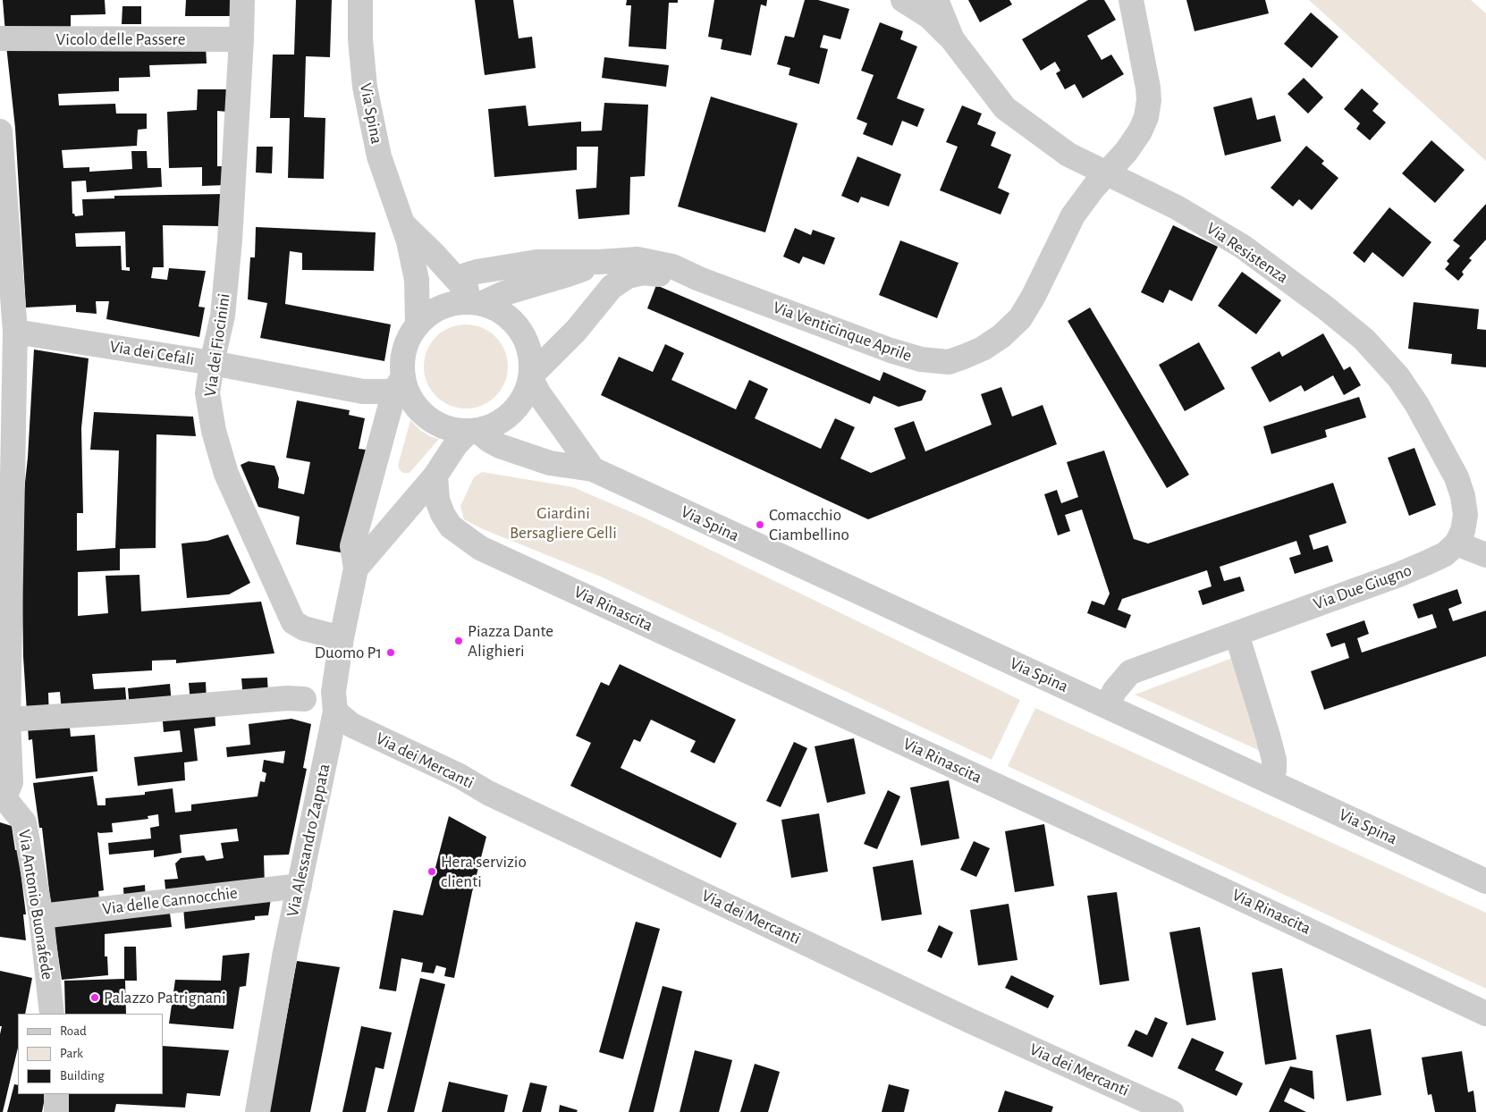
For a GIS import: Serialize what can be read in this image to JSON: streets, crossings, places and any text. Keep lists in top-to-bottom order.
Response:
{
  "streets": {
    "street": [
      "Vicolo delle Passere",
      "Via Spina",
      "Via Resistenza",
      "Via Venticinque Aprile",
      "Via dei Fiocinini",
      "Via dei Cefali",
      "Via Due Giugno",
      "Via Rinascita",
      "Via dei Mercanti",
      "Via Alessandro Zappata",
      "Via delle Cannocchie",
      "Via Antonio Buonafede"
    ]
  },
  "crossings": [
    ["Vicolo delle Passere", "Via dei Fiocinini"],
    ["Via Spina", "Via Venticinque Aprile"],
    ["Via Spina", "Via dei Cefali"],
    ["Via Spina", "Via Due Giugno"],
    ["Via Spina", "Via Alessandro Zappata"],
    ["Via Resistenza", "Via Venticinque Aprile"],
    ["Via Resistenza", "Via Due Giugno"],
    ["Via Venticinque Aprile", "Via dei Cefali"],
    ["Via Venticinque Aprile", "Via Alessandro Zappata"],
    ["Via dei Fiocinini", "Via dei Cefali"],
    ["Via dei Fiocinini", "Via Alessandro Zappata"],
    ["Via dei Cefali", "Via Alessandro Zappata"],
    ["Via dei Cefali", "Via Antonio Buonafede"],
    ["Via Rinascita", "Via Alessandro Zappata"],
    ["Via dei Mercanti", "Via Alessandro Zappata"],
    ["Via Alessandro Zappata", "Via delle Cannocchie"],
    ["Via delle Cannocchie", "Via Antonio Buonafede"]
  ],
  "parks": ["Giardini Bersagliere Gelli"],
  "places": [
    "Comacchio Ciambellino",
    "Piazza Dante Alighieri",
    "Duomo P1",
    "Hera servizio clienti",
    "Palazzo Patrignani"
  ],
  "legend": ["Road", "Park", "Building"]
}
